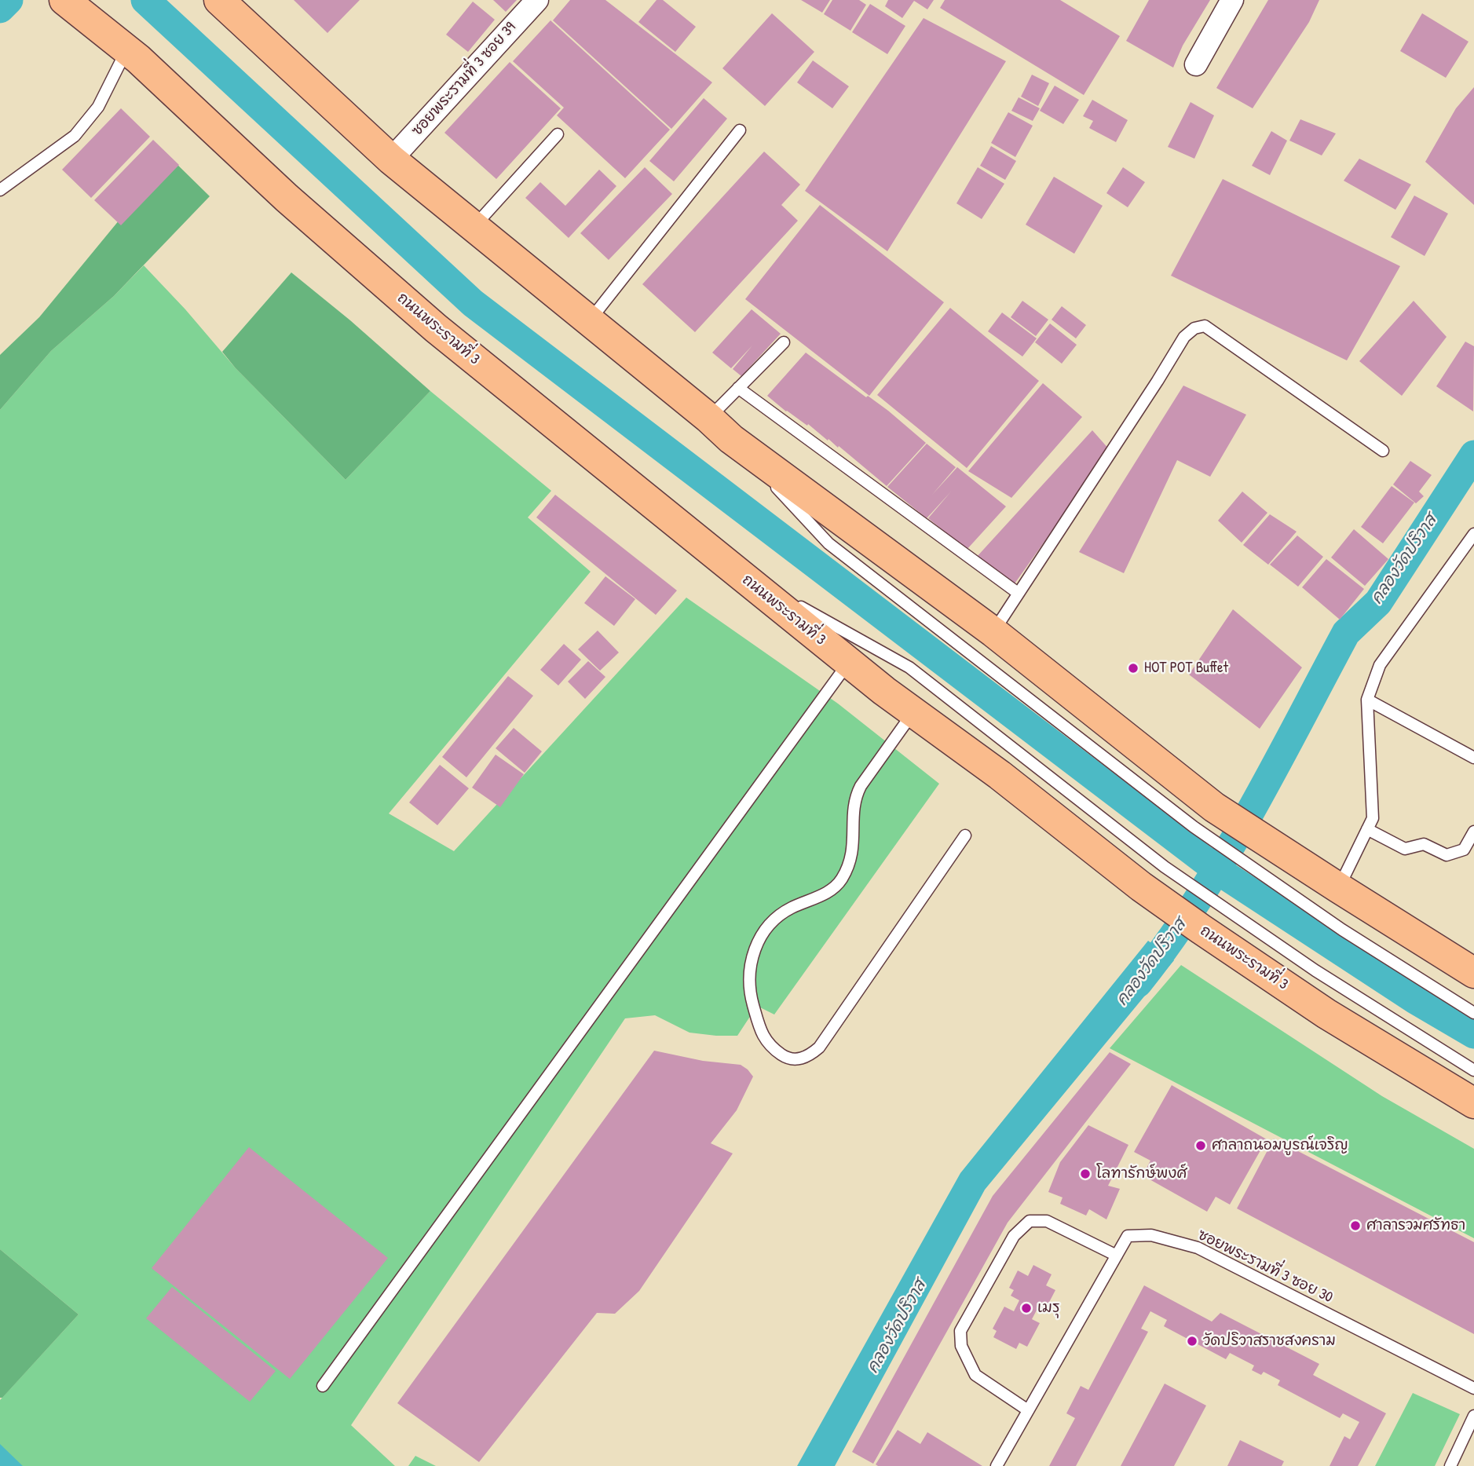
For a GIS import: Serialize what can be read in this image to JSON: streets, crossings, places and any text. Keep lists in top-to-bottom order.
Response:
{
  "streets": {
    "main road": ["ถนนพระรามที่ 3"],
    "street": ["ซอยพระรามที่ 3 ซอย 39"],
    "lane": ["ซอยพระรามที่ 3 ซอย 30"]
  },
  "water": ["คลองวัดปริวาส"],
  "places": [
    "HOT POT Buffet",
    "ศาลาถนอมบูรณ์เจริญ",
    "โลทารักษ์พงศ์",
    "ศาลารวมศรัทธา",
    "เมรุ",
    "วัดปริวาสราชสงคราม"
  ]
}
